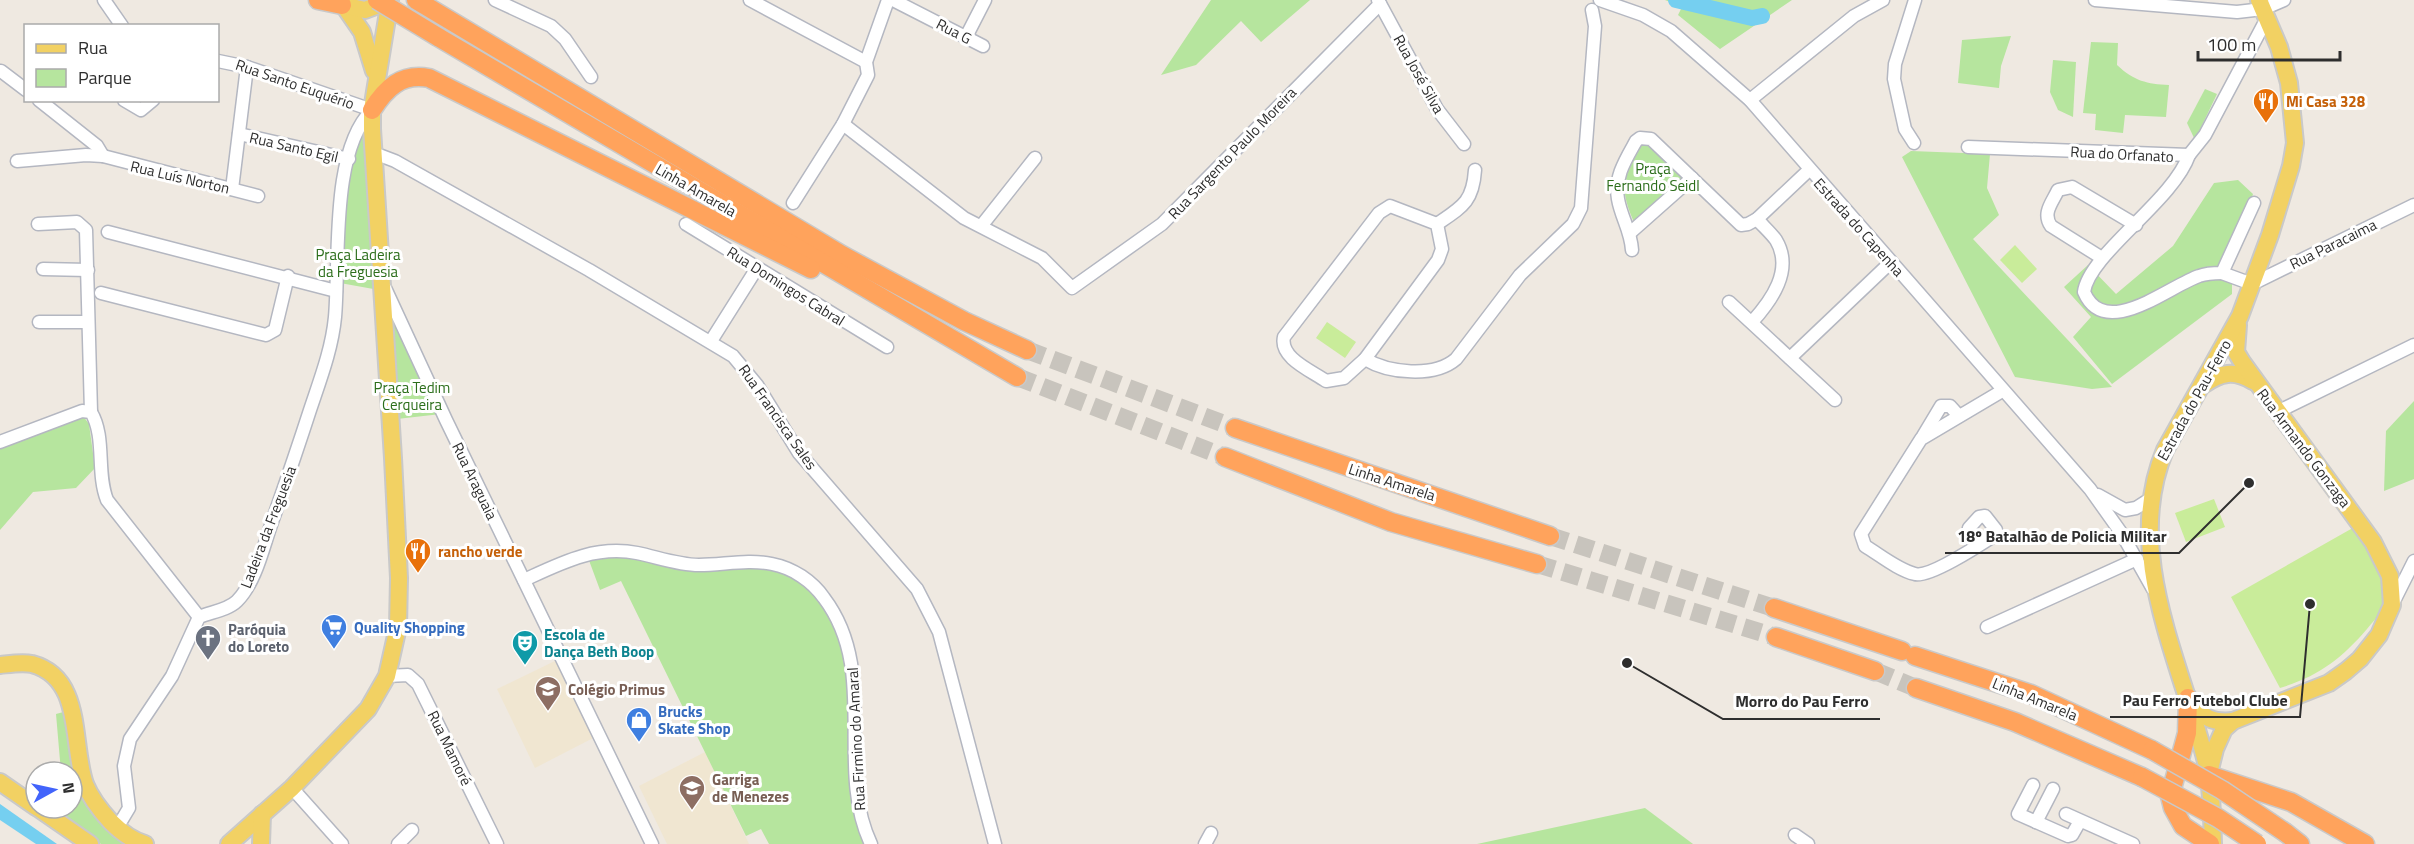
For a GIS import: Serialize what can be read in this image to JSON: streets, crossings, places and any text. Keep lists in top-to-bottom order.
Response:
{
  "streets": {
    "highway": ["Linha Amarela"],
    "main road": ["Estrada do Pau-Ferro", "Rua Armando Gonzaga"],
    "street": [
      "Rua G",
      "Rua José Silva",
      "Rua Santo Euquério",
      "Rua Santo Egil",
      "Rua Sargento Paulo Moreira",
      "Rua do Orfanato",
      "Rua Luís Norton",
      "Estrada do Capenha",
      "Rua Paracaima",
      "Rua Domingos Cabral",
      "Rua Francisca Sales",
      "Rua Araguaia",
      "Ladeira da Freguesia",
      "Rua Firmino do Amaral",
      "Rua Mamoré"
    ]
  },
  "crossings": [
    ["Rua José Silva", "Rua Sargento Paulo Moreira"],
    ["Rua Santo Euquério", "Ladeira da Freguesia"],
    ["Rua Santo Egil", "Ladeira da Freguesia"],
    ["Rua do Orfanato", "Estrada do Pau-Ferro"],
    ["Estrada do Capenha", "Estrada do Pau-Ferro"],
    ["Rua Paracaima", "Estrada do Pau-Ferro"],
    ["Estrada do Pau-Ferro", "Rua Armando Gonzaga"],
    ["Rua Araguaia", "Rua Firmino do Amaral"]
  ],
  "parks": ["Praça Fernando Seidl", "Praça Ladeira da Freguesia", "Praça Tedim Cerqueira"],
  "places": {
    "restaurant": ["Mi Casa 328", "rancho verde"],
    "other": ["18º Batalhão de Policia Militar", "Pau Ferro Futebol Clube", "Morro do Pau Ferro"],
    "supermarket": ["Quality Shopping"],
    "church": ["Paróquia do Loreto"],
    "theatre": ["Escola de Dança Beth Boop"],
    "school or university": ["Colégio Primus", "Garriga de Menezes"],
    "shop": ["Brucks Skate Shop"]
  },
  "legend": ["Rua", "Parque"],
  "scale_bar": "100 m",
  "north": "right"
}
